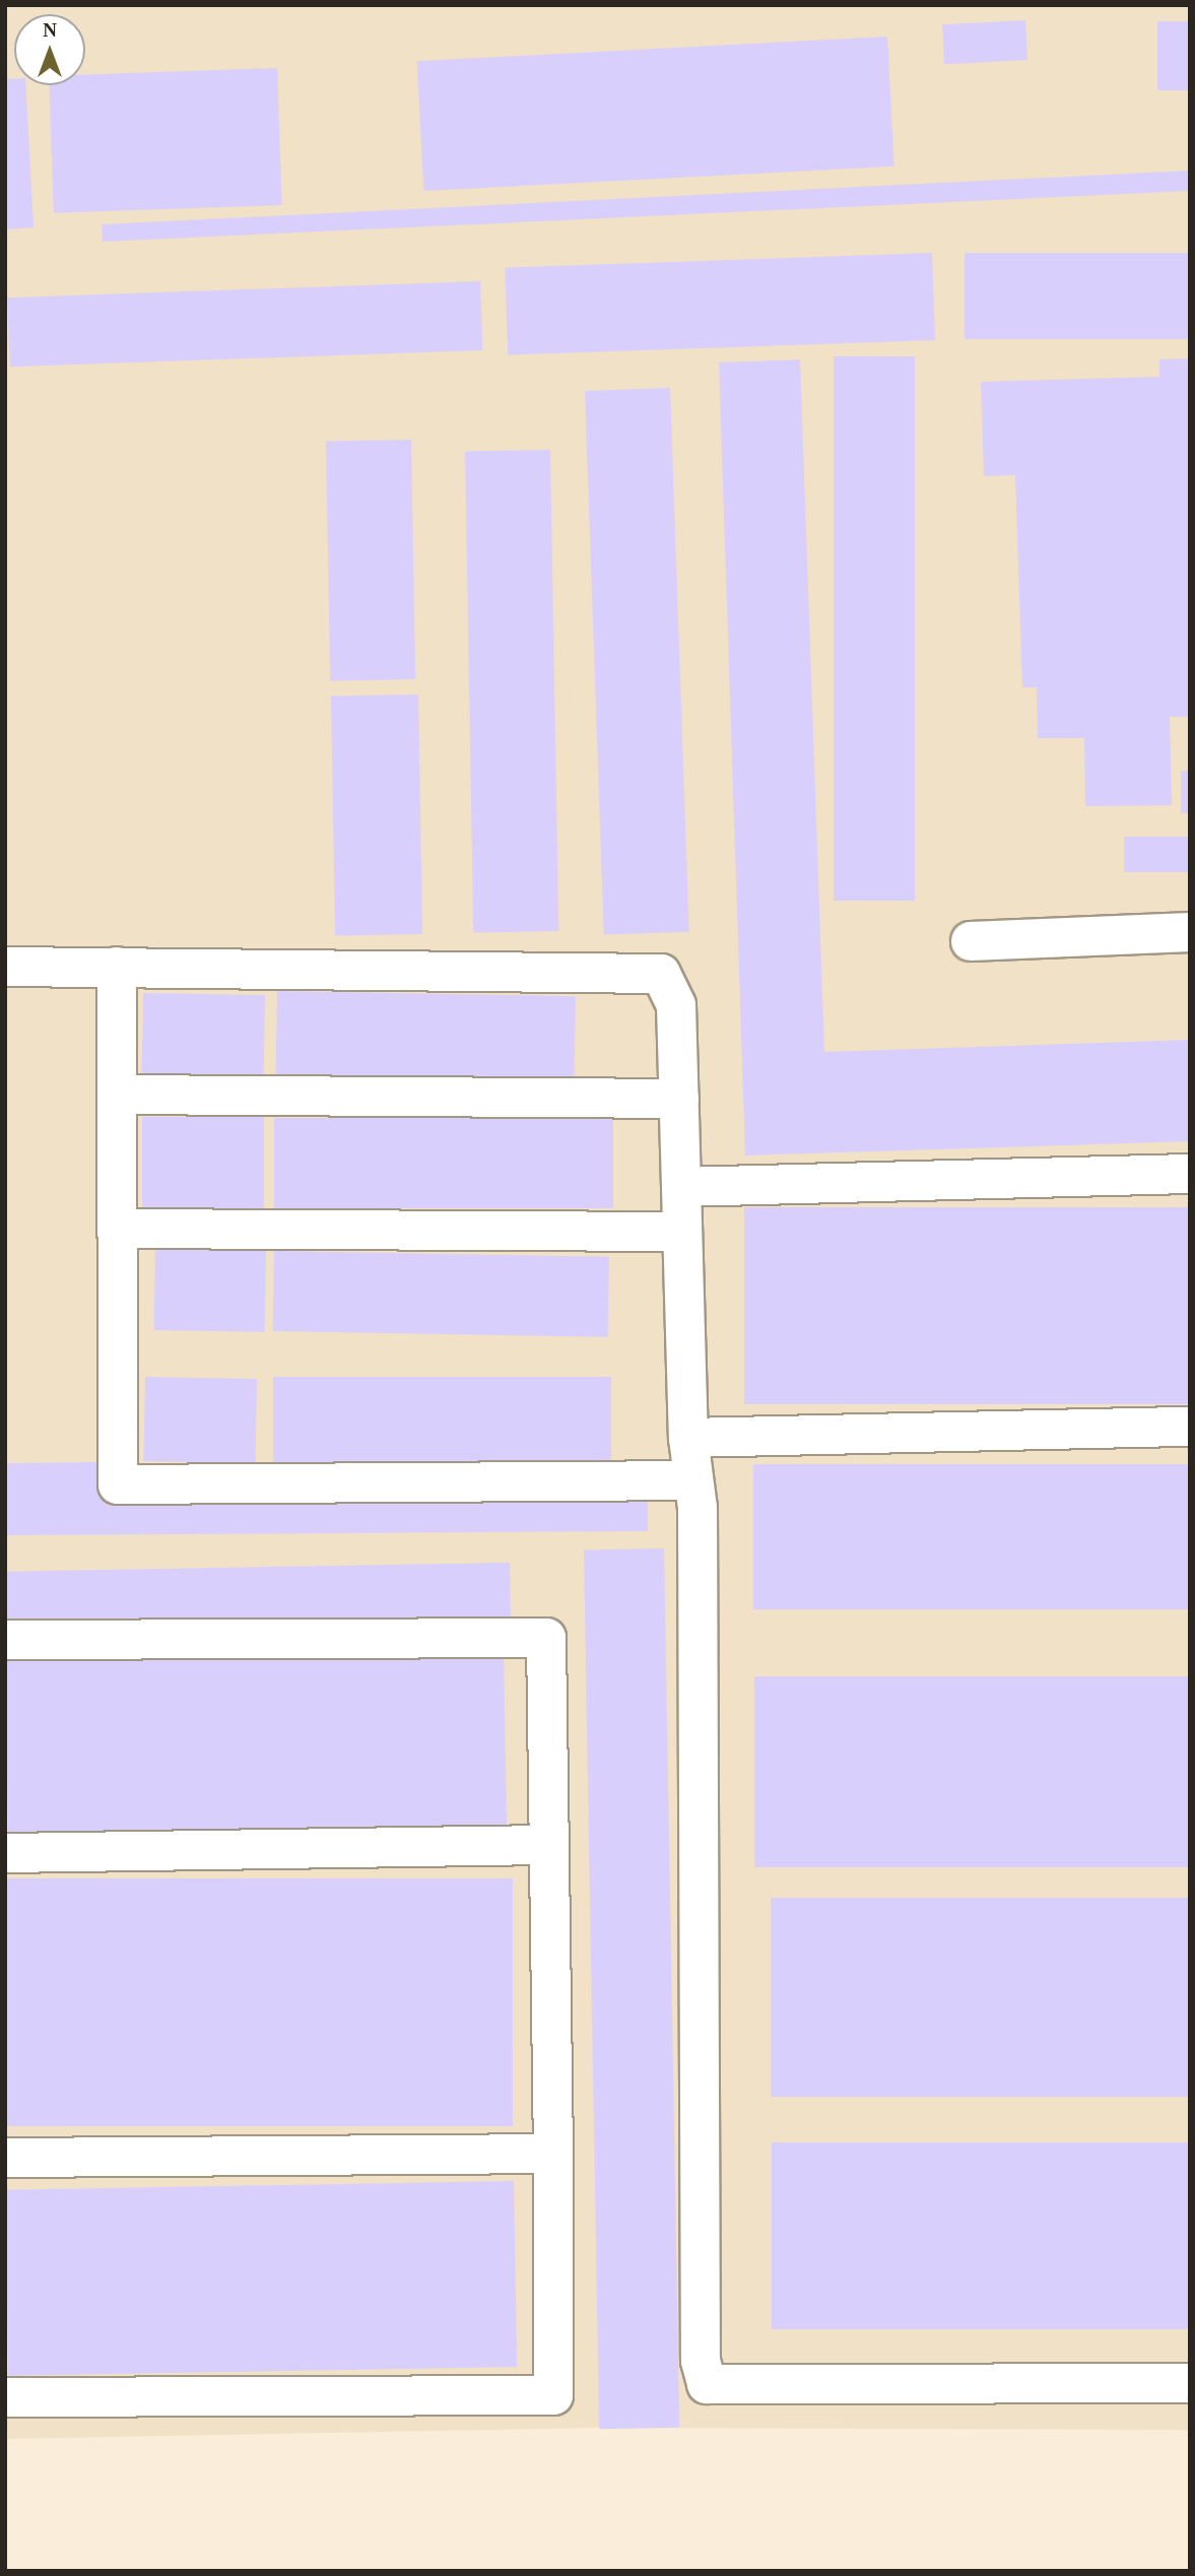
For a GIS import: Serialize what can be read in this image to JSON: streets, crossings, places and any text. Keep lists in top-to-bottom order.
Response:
{
  "north": "top"
}
